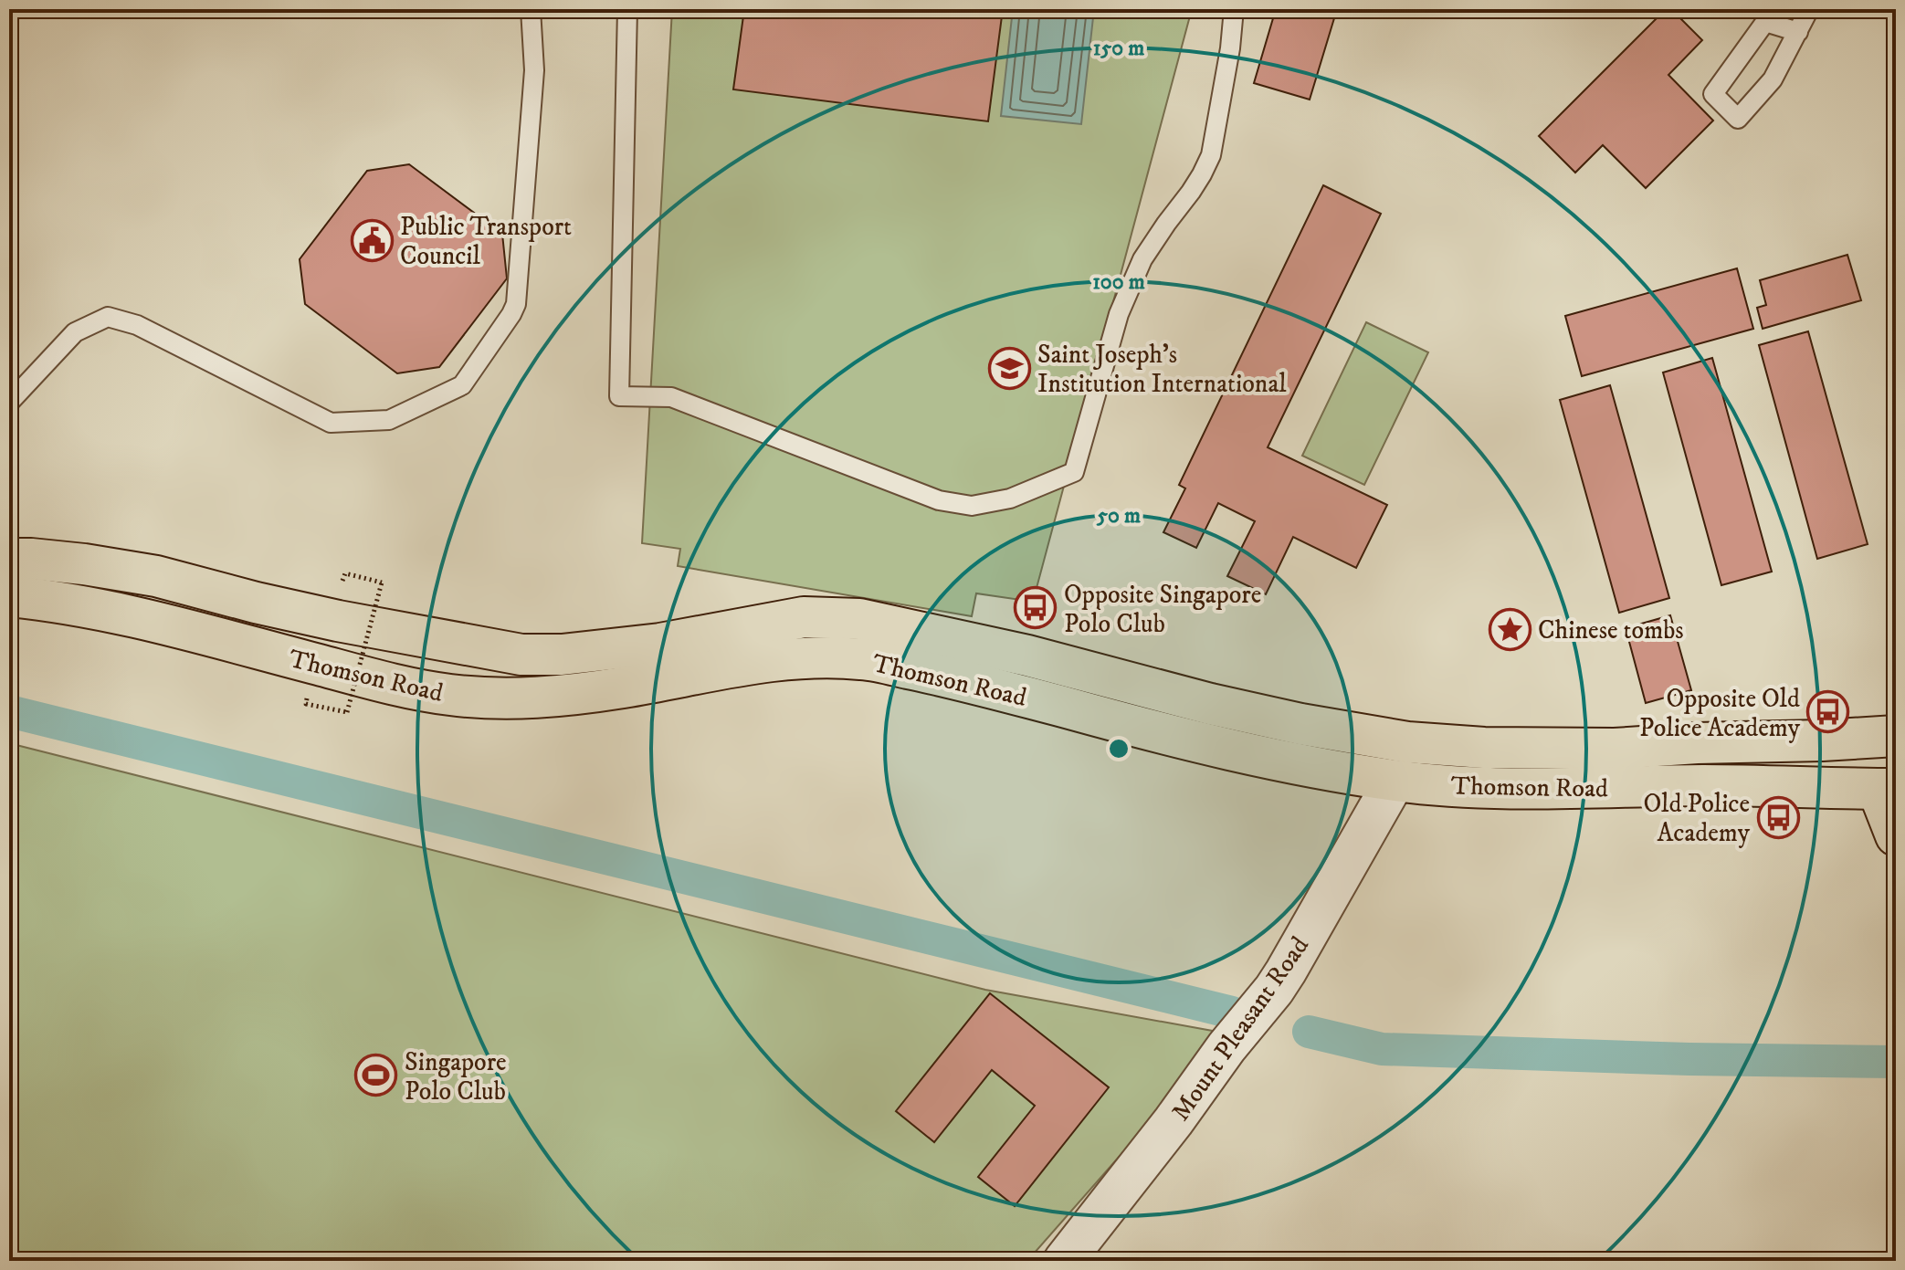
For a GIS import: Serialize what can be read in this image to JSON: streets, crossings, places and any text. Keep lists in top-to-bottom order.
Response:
{
  "streets": {
    "main road": ["Thomson Road"],
    "street": ["Mount Pleasant Road"]
  },
  "crossings": [
    ["Thomson Road", "Mount Pleasant Road"]
  ],
  "places": {
    "public building": ["Public Transport Council"],
    "school or university": ["Saint Joseph's Institution International"],
    "bus stop": ["Opposite Singapore Polo Club", "Opposite Old Police Academy", "Old Police Academy"],
    "place": ["Chinese tombs"],
    "sports": ["Singapore Polo Club"]
  },
  "rings": ["150 m", "100 m", "50 m"]
}
